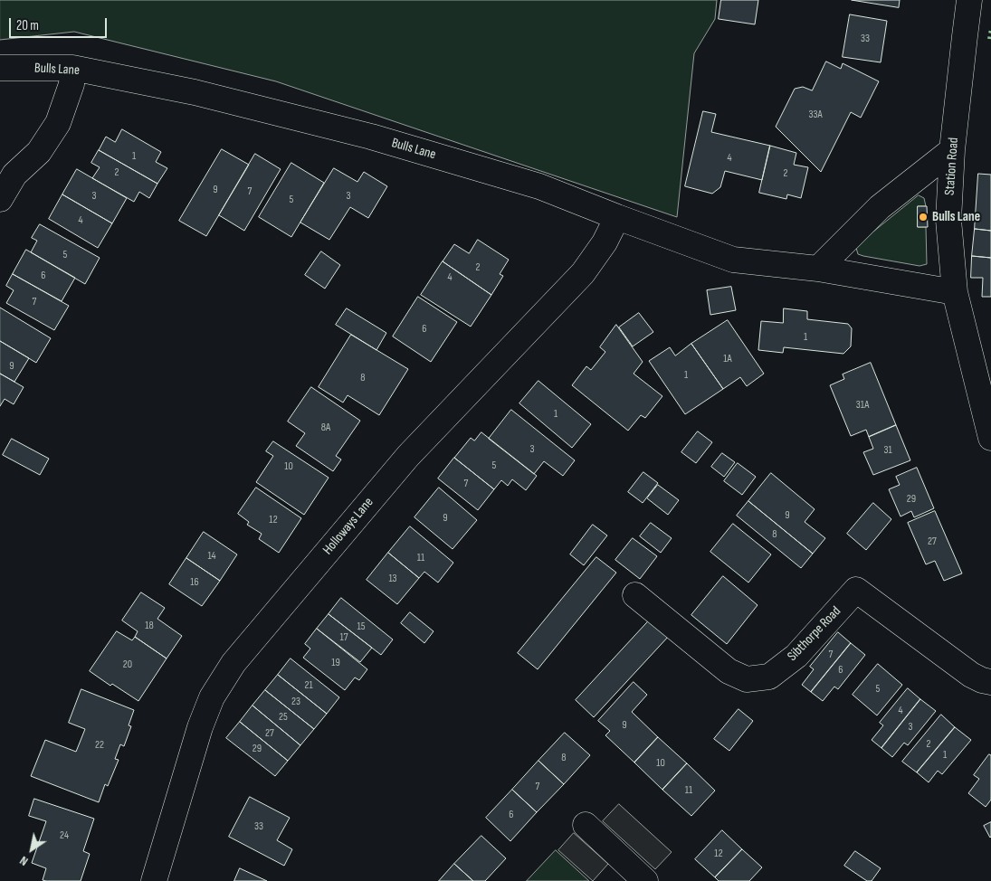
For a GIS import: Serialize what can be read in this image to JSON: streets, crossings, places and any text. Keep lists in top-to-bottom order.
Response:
{
  "streets": {
    "street": [
      "Bulls Lane",
      "Station Road",
      "Holloways Lane",
      "Sibthorpe Road"
    ]
  },
  "crossings": [
    ["Bulls Lane", "Station Road"],
    ["Bulls Lane", "Holloways Lane"]
  ],
  "places": ["Bulls Lane"],
  "house_numbers": [
    "33",
    "33A",
    "1",
    "4",
    "2",
    "2",
    "9",
    "7",
    "3",
    "3",
    "5",
    "4",
    "5",
    "2",
    "6",
    "4",
    "7",
    "6",
    "1",
    "1A",
    "9",
    "1",
    "8",
    "31A",
    "1",
    "8A",
    "3",
    "31",
    "5",
    "10",
    "7",
    "29",
    "9",
    "9",
    "12",
    "8",
    "27",
    "14",
    "11",
    "13",
    "16",
    "18",
    "15",
    "17",
    "7",
    "19",
    "20",
    "6",
    "21",
    "5",
    "23",
    "4",
    "25",
    "9",
    "3",
    "27",
    "2",
    "22",
    "29",
    "1",
    "8",
    "10",
    "7",
    "11",
    "6",
    "33",
    "24",
    "12"
  ],
  "scale_bar": "20 m",
  "north": "bottom left"
}
